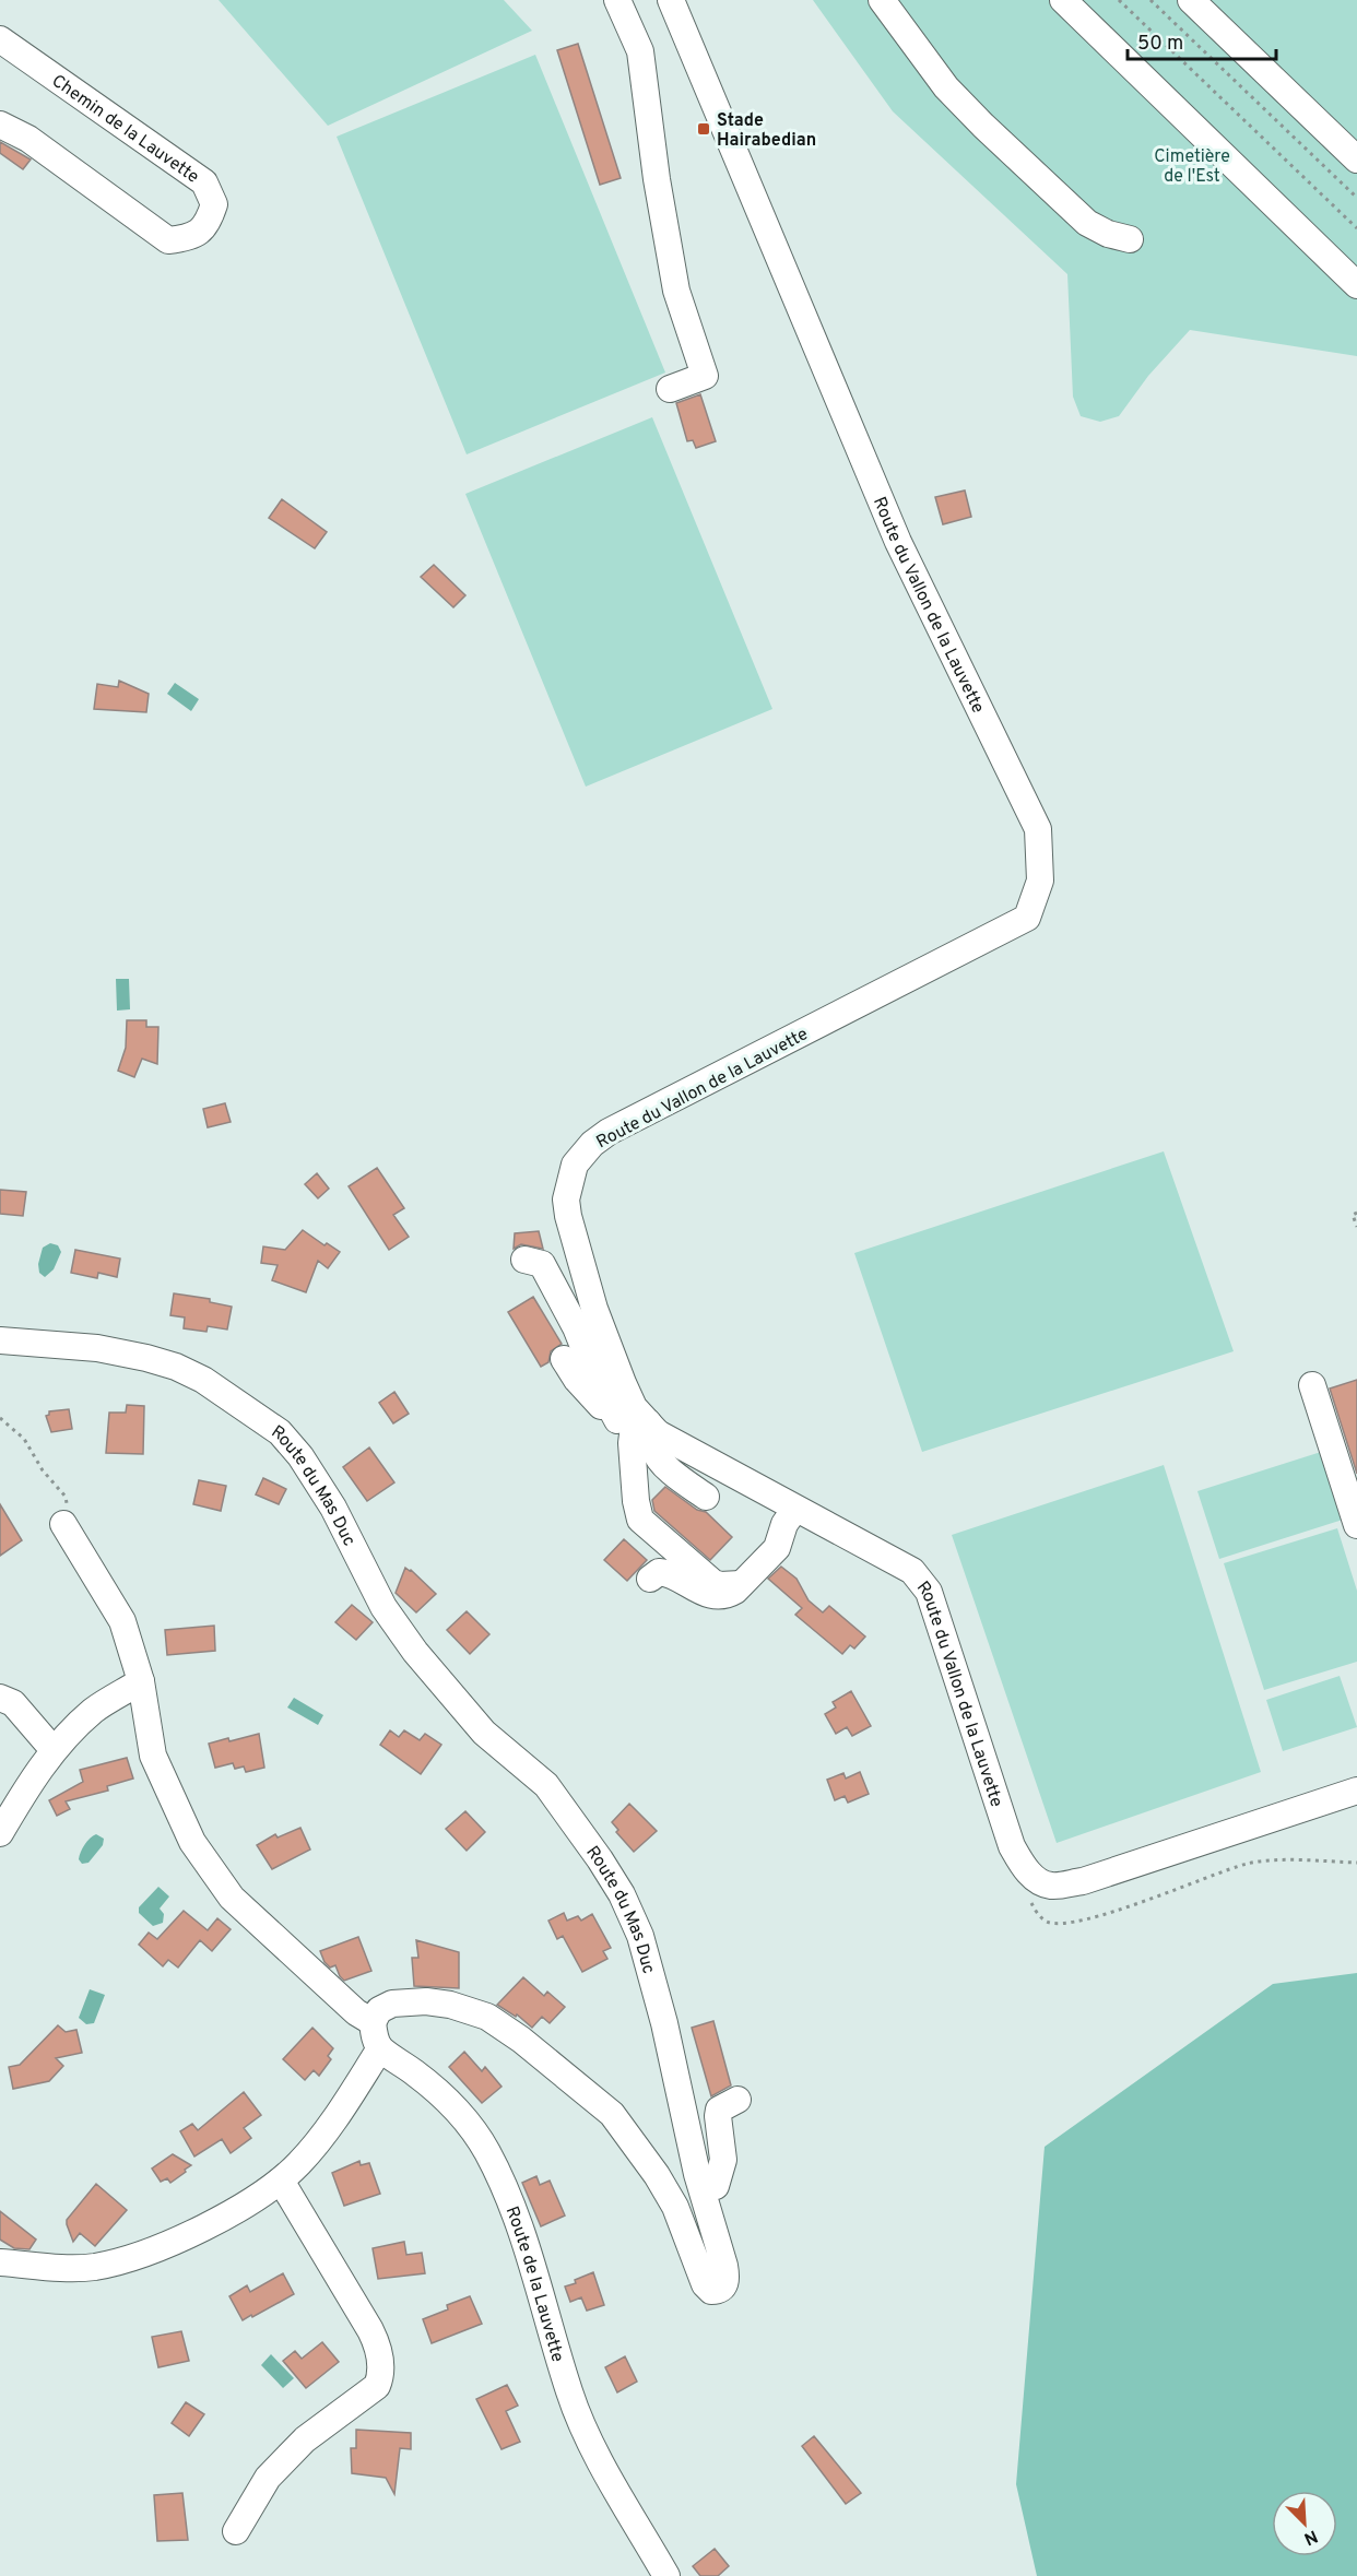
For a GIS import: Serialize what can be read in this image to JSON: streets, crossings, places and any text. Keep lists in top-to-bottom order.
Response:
{
  "streets": {
    "street": [
      "Chemin de la Lauvette",
      "Route du Vallon de la Lauvette",
      "Route du Mas Duc",
      "Route de la Lauvette"
    ]
  },
  "parks": ["Cimetière de l'Est"],
  "places": {
    "transit": ["Stade Hairabedian"]
  },
  "scale_bar": "50 m",
  "north": "bottom right"
}
